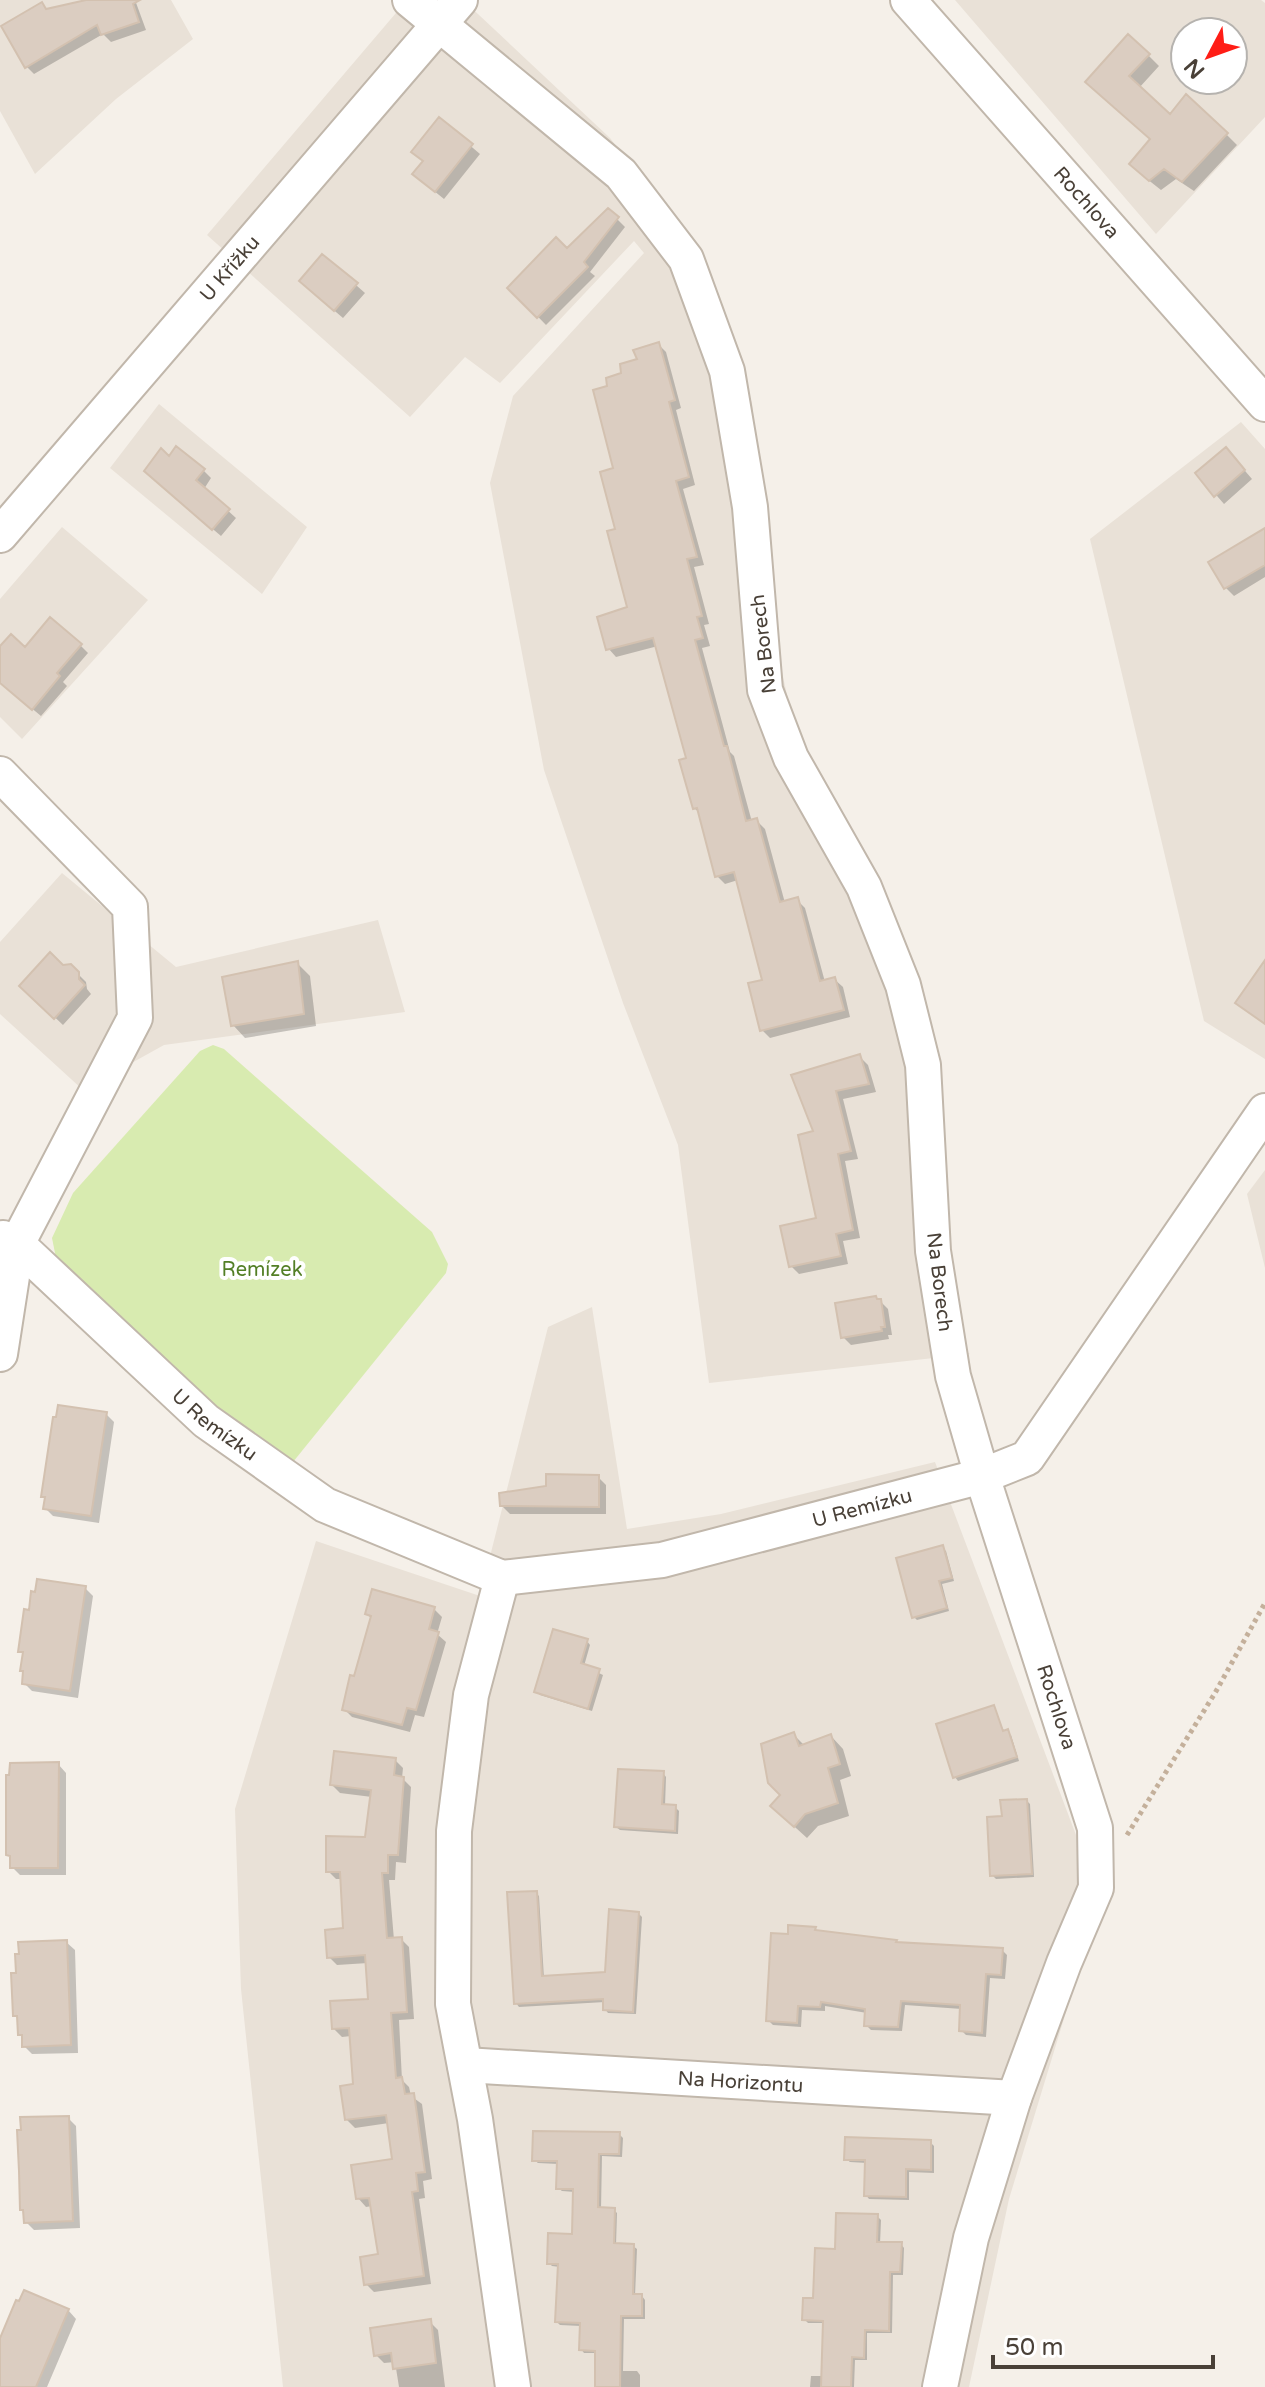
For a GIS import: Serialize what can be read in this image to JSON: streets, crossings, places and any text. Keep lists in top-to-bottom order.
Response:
{
  "streets": {
    "street": [
      "Rochlova",
      "U Křížku",
      "Na Borech",
      "U Remízku",
      "Na Horizontu"
    ]
  },
  "crossings": [
    ["Rochlova", "Na Borech"],
    ["Rochlova", "U Remízku"],
    ["Rochlova", "Na Horizontu"],
    ["U Křížku", "Na Borech"],
    ["Na Borech", "U Remízku"]
  ],
  "parks": ["Remízek"],
  "scale_bar": "50 m",
  "north": "bottom left"
}
